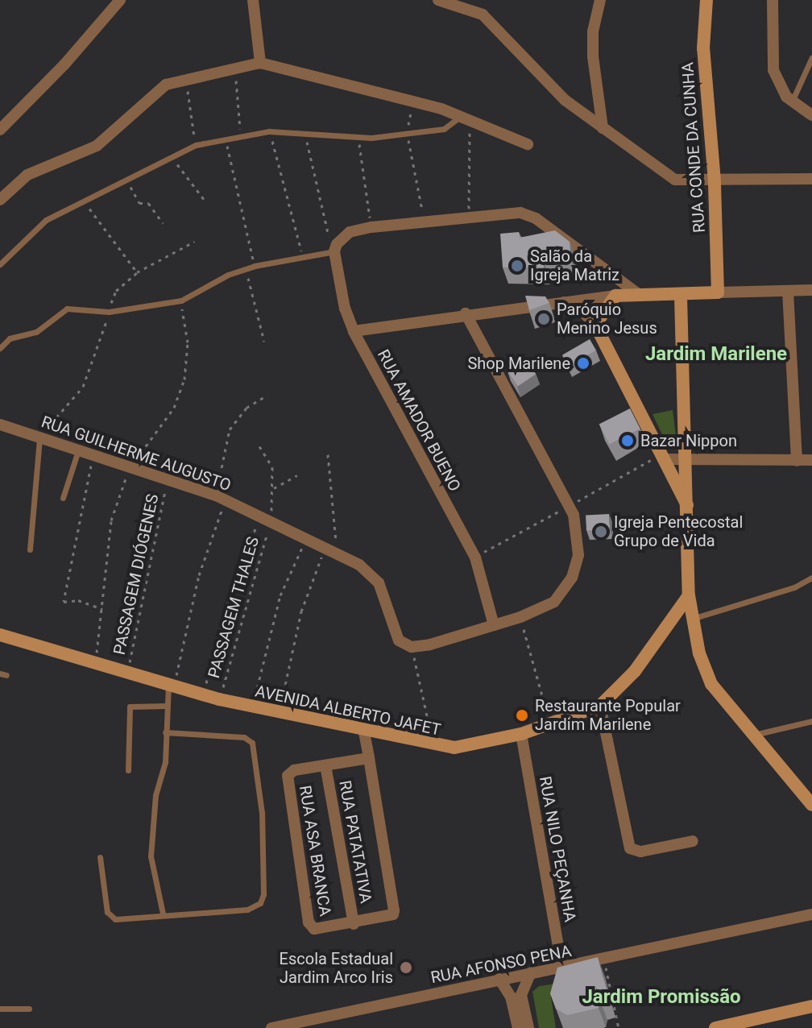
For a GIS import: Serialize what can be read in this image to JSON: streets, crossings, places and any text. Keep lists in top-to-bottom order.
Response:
{
  "streets": {
    "street": [
      "RUA CONDE DA CUNHA",
      "RUA AMADOR BUENO",
      "RUA GUILHERME AUGUSTO",
      "AVENIDA ALBERTO JAFET",
      "RUA PATATATIVA",
      "RUA NILO PEÇANHA",
      "RUA ASA BRANCA",
      "RUA AFONSO PENA"
    ],
    "path": ["PASSAGEM DIÓGENES", "PASSAGEM THALES"]
  },
  "crossings": [
    ["RUA GUILHERME AUGUSTO", "PASSAGEM DIÓGENES"],
    ["RUA GUILHERME AUGUSTO", "PASSAGEM THALES"],
    ["PASSAGEM DIÓGENES", "AVENIDA ALBERTO JAFET"],
    ["PASSAGEM THALES", "AVENIDA ALBERTO JAFET"],
    ["AVENIDA ALBERTO JAFET", "RUA NILO PEÇANHA"],
    ["AVENIDA ALBERTO JAFET", "RUA ASA BRANCA"],
    ["RUA PATATATIVA", "RUA ASA BRANCA"],
    ["RUA NILO PEÇANHA", "RUA AFONSO PENA"]
  ],
  "districts": ["Jardim Marilene", "Jardim Promissão"],
  "places": [
    "Salão da Igreja Matriz",
    "Paróquio Menino Jesus",
    "Shop Marilene",
    "Bazar Nippon",
    "Igreja Pentecostal Grupo de Vida",
    "Restaurante Popular Jardim Marilene",
    "Escola Estadual Jardim Arco Iris"
  ]
}
